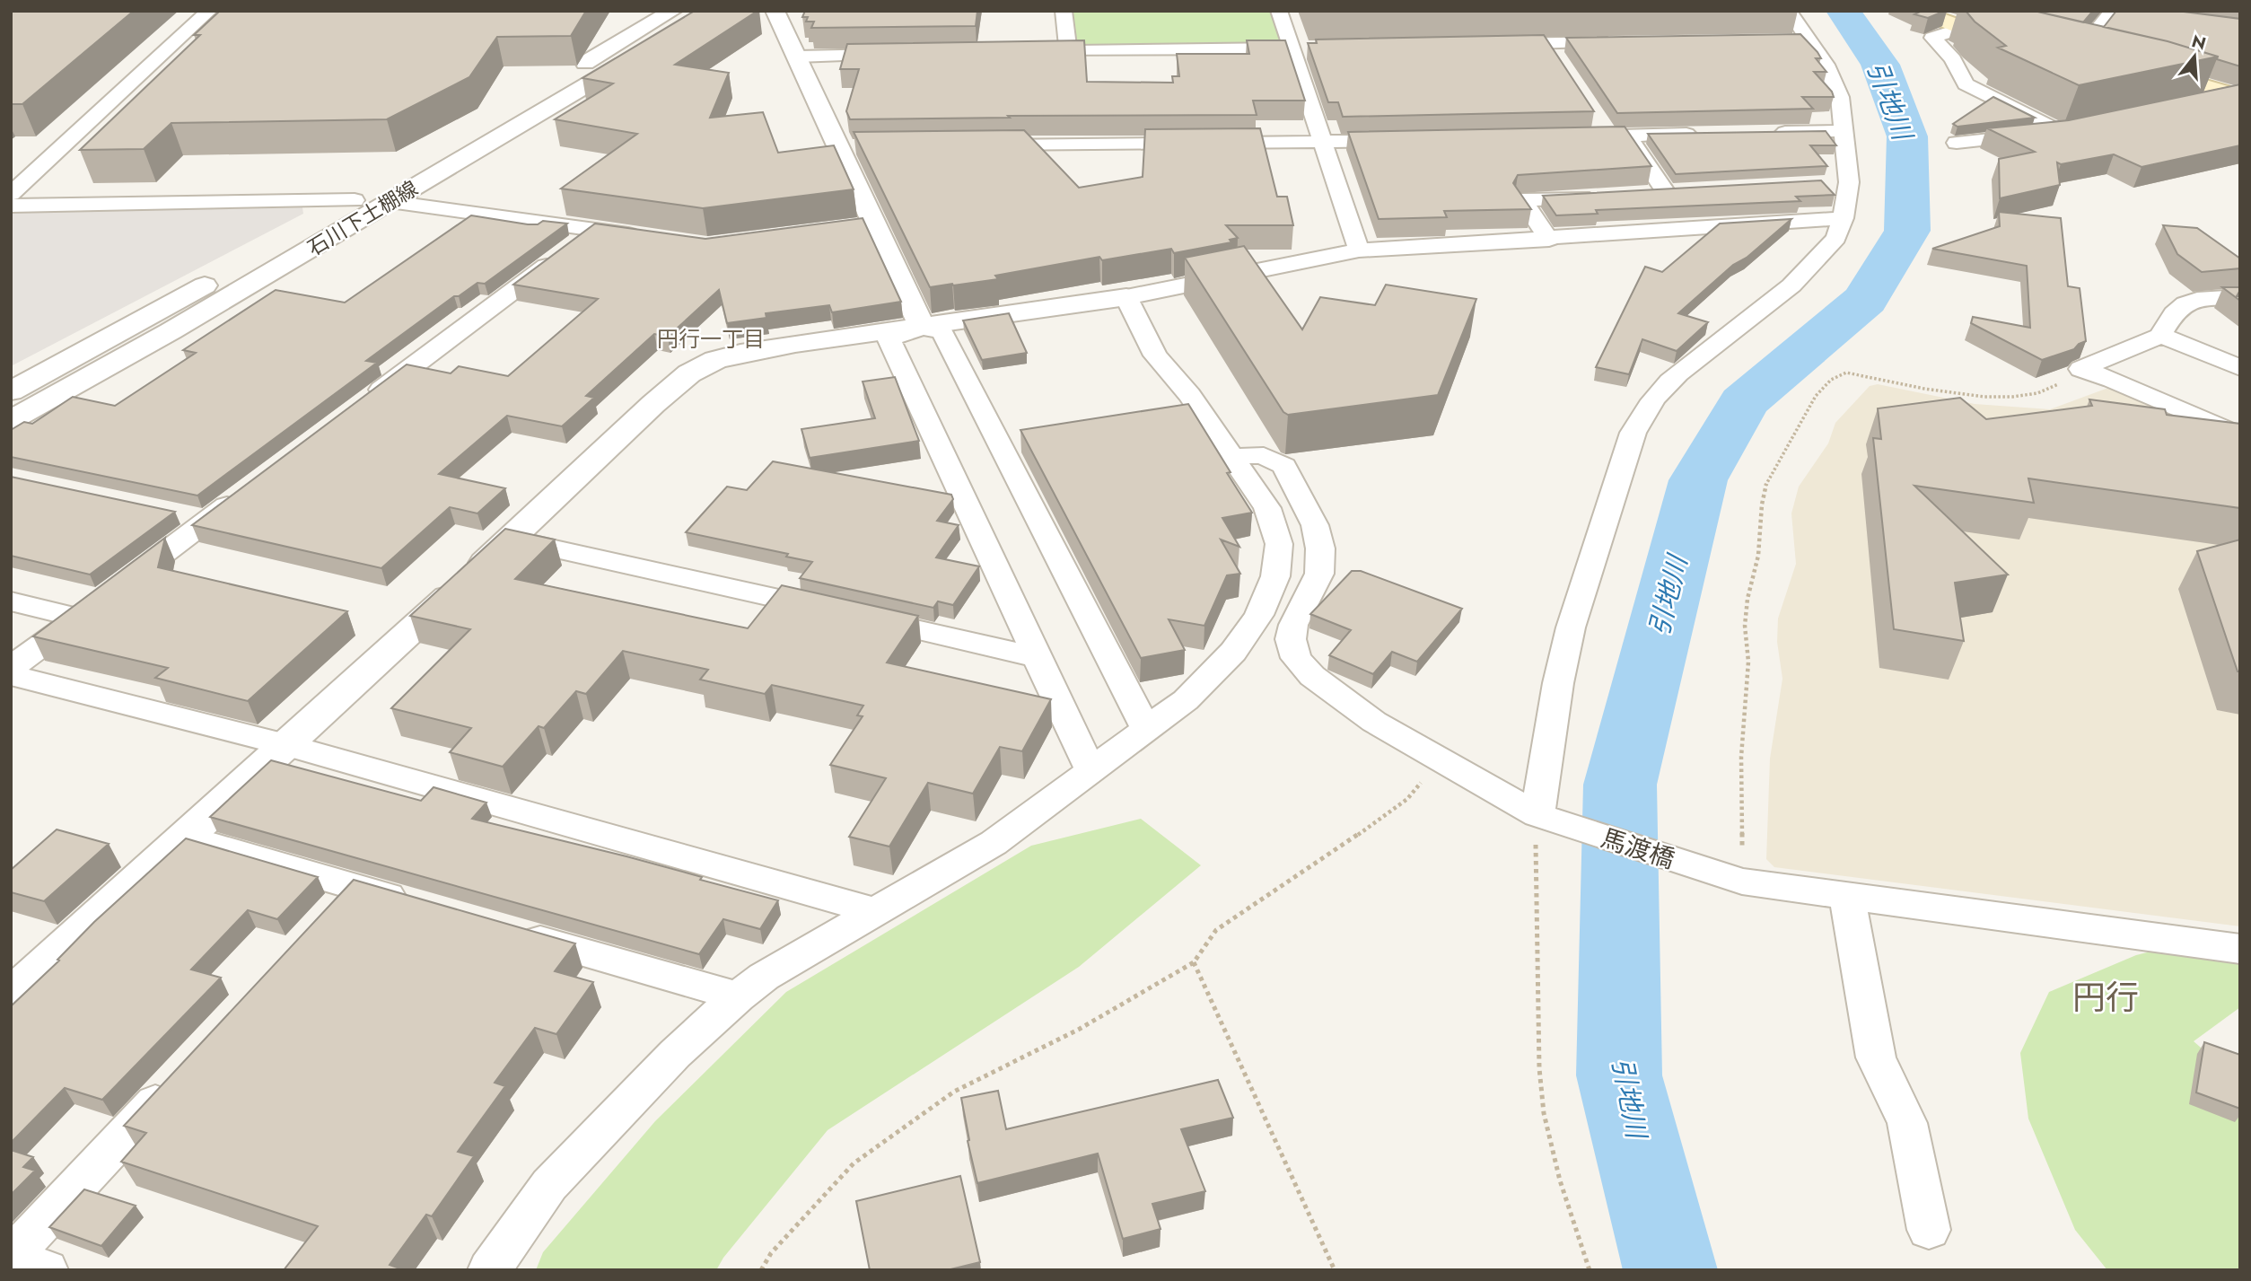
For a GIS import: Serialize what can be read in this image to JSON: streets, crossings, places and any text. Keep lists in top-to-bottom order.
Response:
{
  "streets": {
    "street": ["石川下土棚線", "馬渡橋"]
  },
  "districts": ["円行一丁目", "円行"],
  "water": ["引地川"],
  "north": "top"
}
